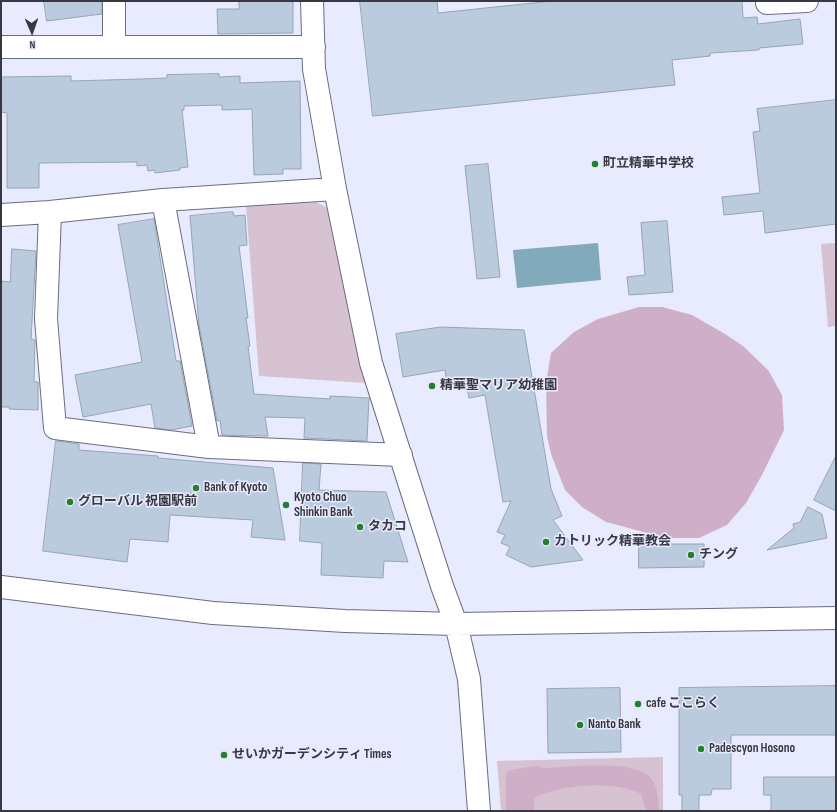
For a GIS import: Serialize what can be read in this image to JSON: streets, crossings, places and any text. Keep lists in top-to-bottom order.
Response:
{
  "places": [
    "町立精華中学校",
    "精華聖マリア幼稚園",
    "Bank of Kyoto",
    "グローバル 祝園駅前",
    "Kyoto Chuo Shinkin Bank",
    "タカコ",
    "カトリック精華教会",
    "チング",
    "cafe ここらく",
    "Nanto Bank",
    "Padescyon Hosono",
    "せいかガーデンシティ Times"
  ],
  "north": "bottom"
}
